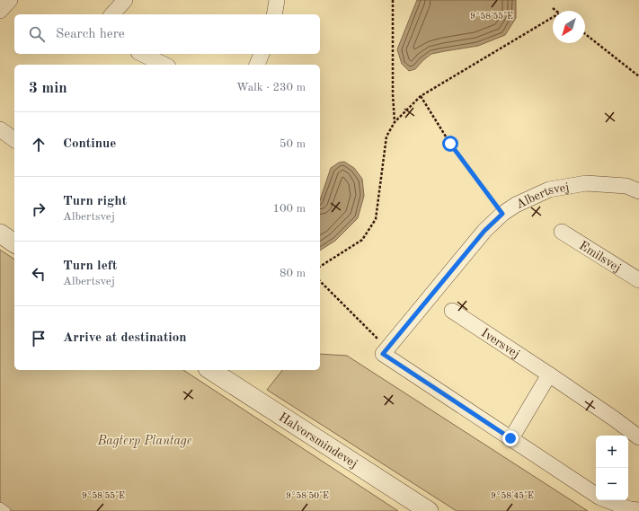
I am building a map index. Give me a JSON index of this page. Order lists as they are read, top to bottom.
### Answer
{
  "streets": {
    "street": [
      "Albertsvej",
      "Emilsvej",
      "Iversvej",
      "Halvorsmindevej"
    ]
  },
  "parks": ["Bagterp Plantage"],
  "north": "bottom left",
  "page": {
    "search": "Search here",
    "heading": ["3 min", "Walk · 230 m"],
    "list": [
      ["Continue", "50 m"],
      ["Turn right", "Albertsvej", "100 m"],
      ["Turn left", "Albertsvej", "80 m"],
      "Arrive at destination"
    ],
    "map_buttons": ["+", "−"]
  },
  "coordinates": ["9°58'55\"E", "9°58'50\"E", "9°58'45\"E"]
}
